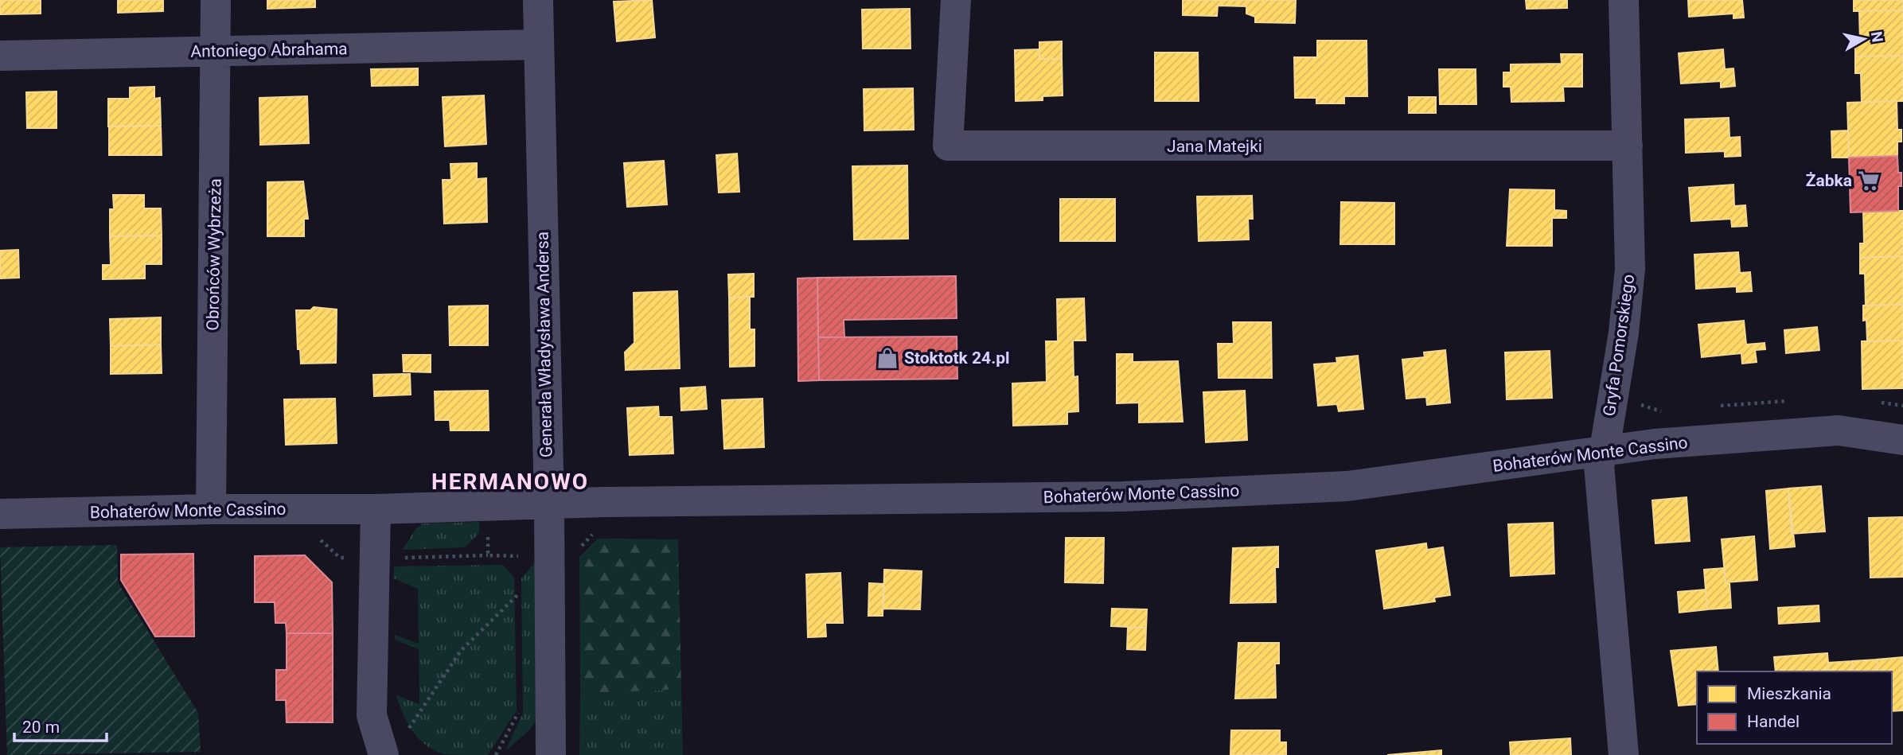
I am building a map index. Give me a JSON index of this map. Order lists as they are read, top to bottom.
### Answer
{
  "streets": {
    "street": [
      "Antoniego Abrahama",
      "Jana Matejki",
      "Obrońców Wybrzeża",
      "Generała Władysława Andersa",
      "Gryfa Pomorskiego",
      "Bohaterów Monte Cassino"
    ]
  },
  "crossings": [
    ["Antoniego Abrahama", "Obrońców Wybrzeża"],
    ["Antoniego Abrahama", "Generała Władysława Andersa"],
    ["Jana Matejki", "Gryfa Pomorskiego"],
    ["Obrońców Wybrzeża", "Bohaterów Monte Cassino"],
    ["Generała Władysława Andersa", "Bohaterów Monte Cassino"],
    ["Gryfa Pomorskiego", "Bohaterów Monte Cassino"]
  ],
  "districts": ["HERMANOWO"],
  "places": {
    "supermarket": ["Żabka"],
    "shop": ["Stoktotk 24.pl"]
  },
  "legend": ["Mieszkania", "Handel"],
  "scale_bar": "20 m",
  "north": "right"
}
